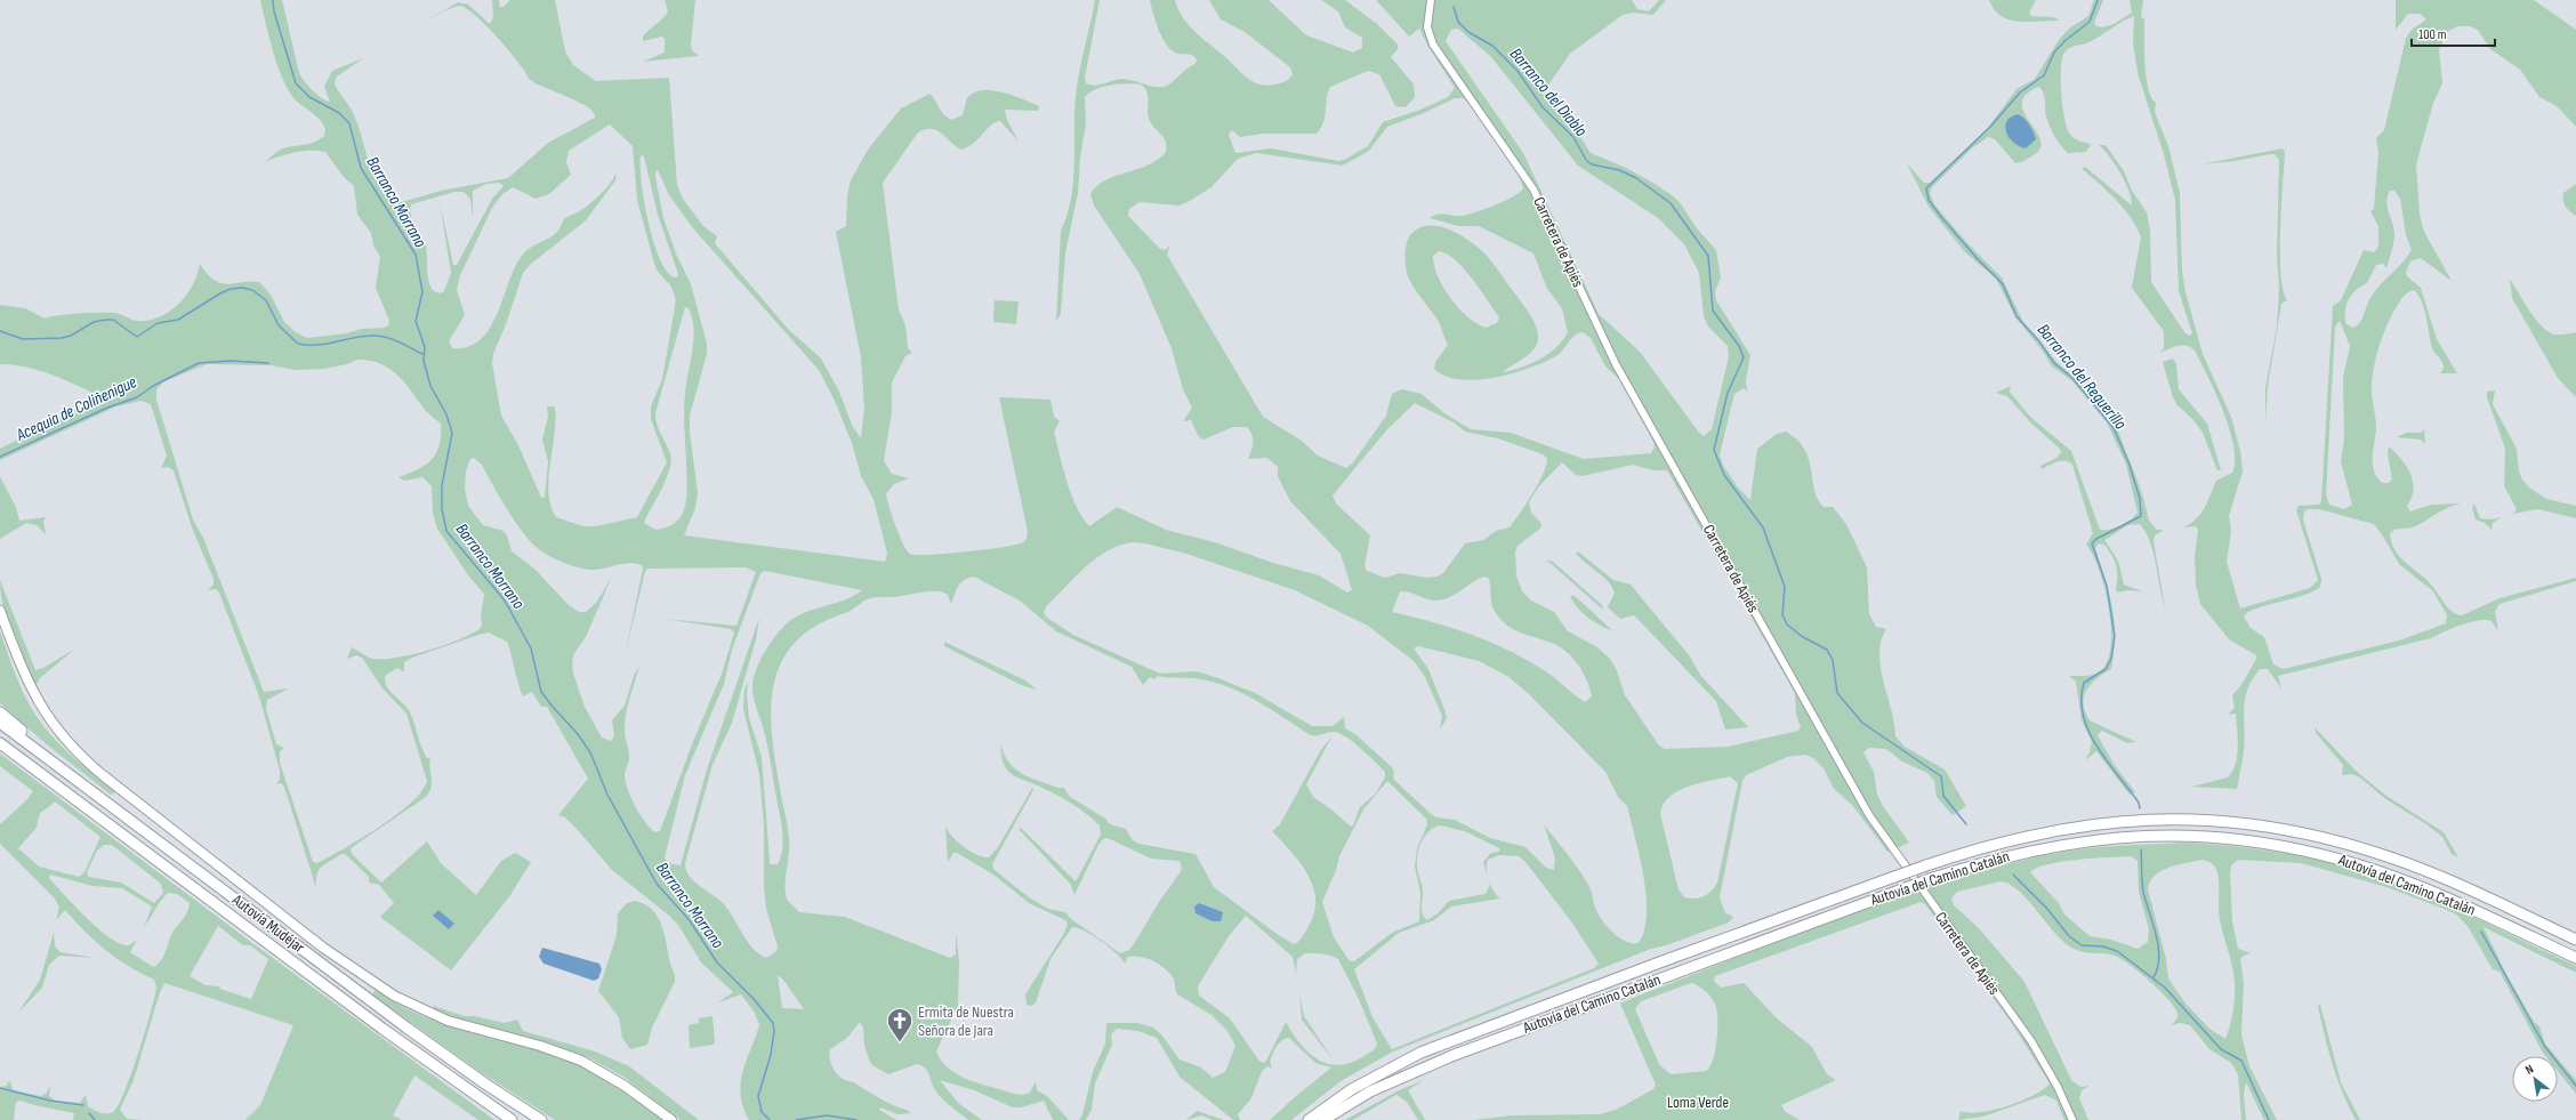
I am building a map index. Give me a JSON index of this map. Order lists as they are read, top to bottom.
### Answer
{
  "streets": {
    "highway": ["Autovía del Camino Catalán", "Autovía Mudéjar"],
    "street": ["Carretera de Apiés"]
  },
  "water": [
    "Barranco del Diablo",
    "Barranco Morrano",
    "Barranco del Reguerillo",
    "Acequia de Coliñenigue"
  ],
  "parks": ["Loma Verde"],
  "places": {
    "church": ["Ermita de Nuestra Señora de Jara"]
  },
  "scale_bar": "100 m",
  "north": "top left"
}
